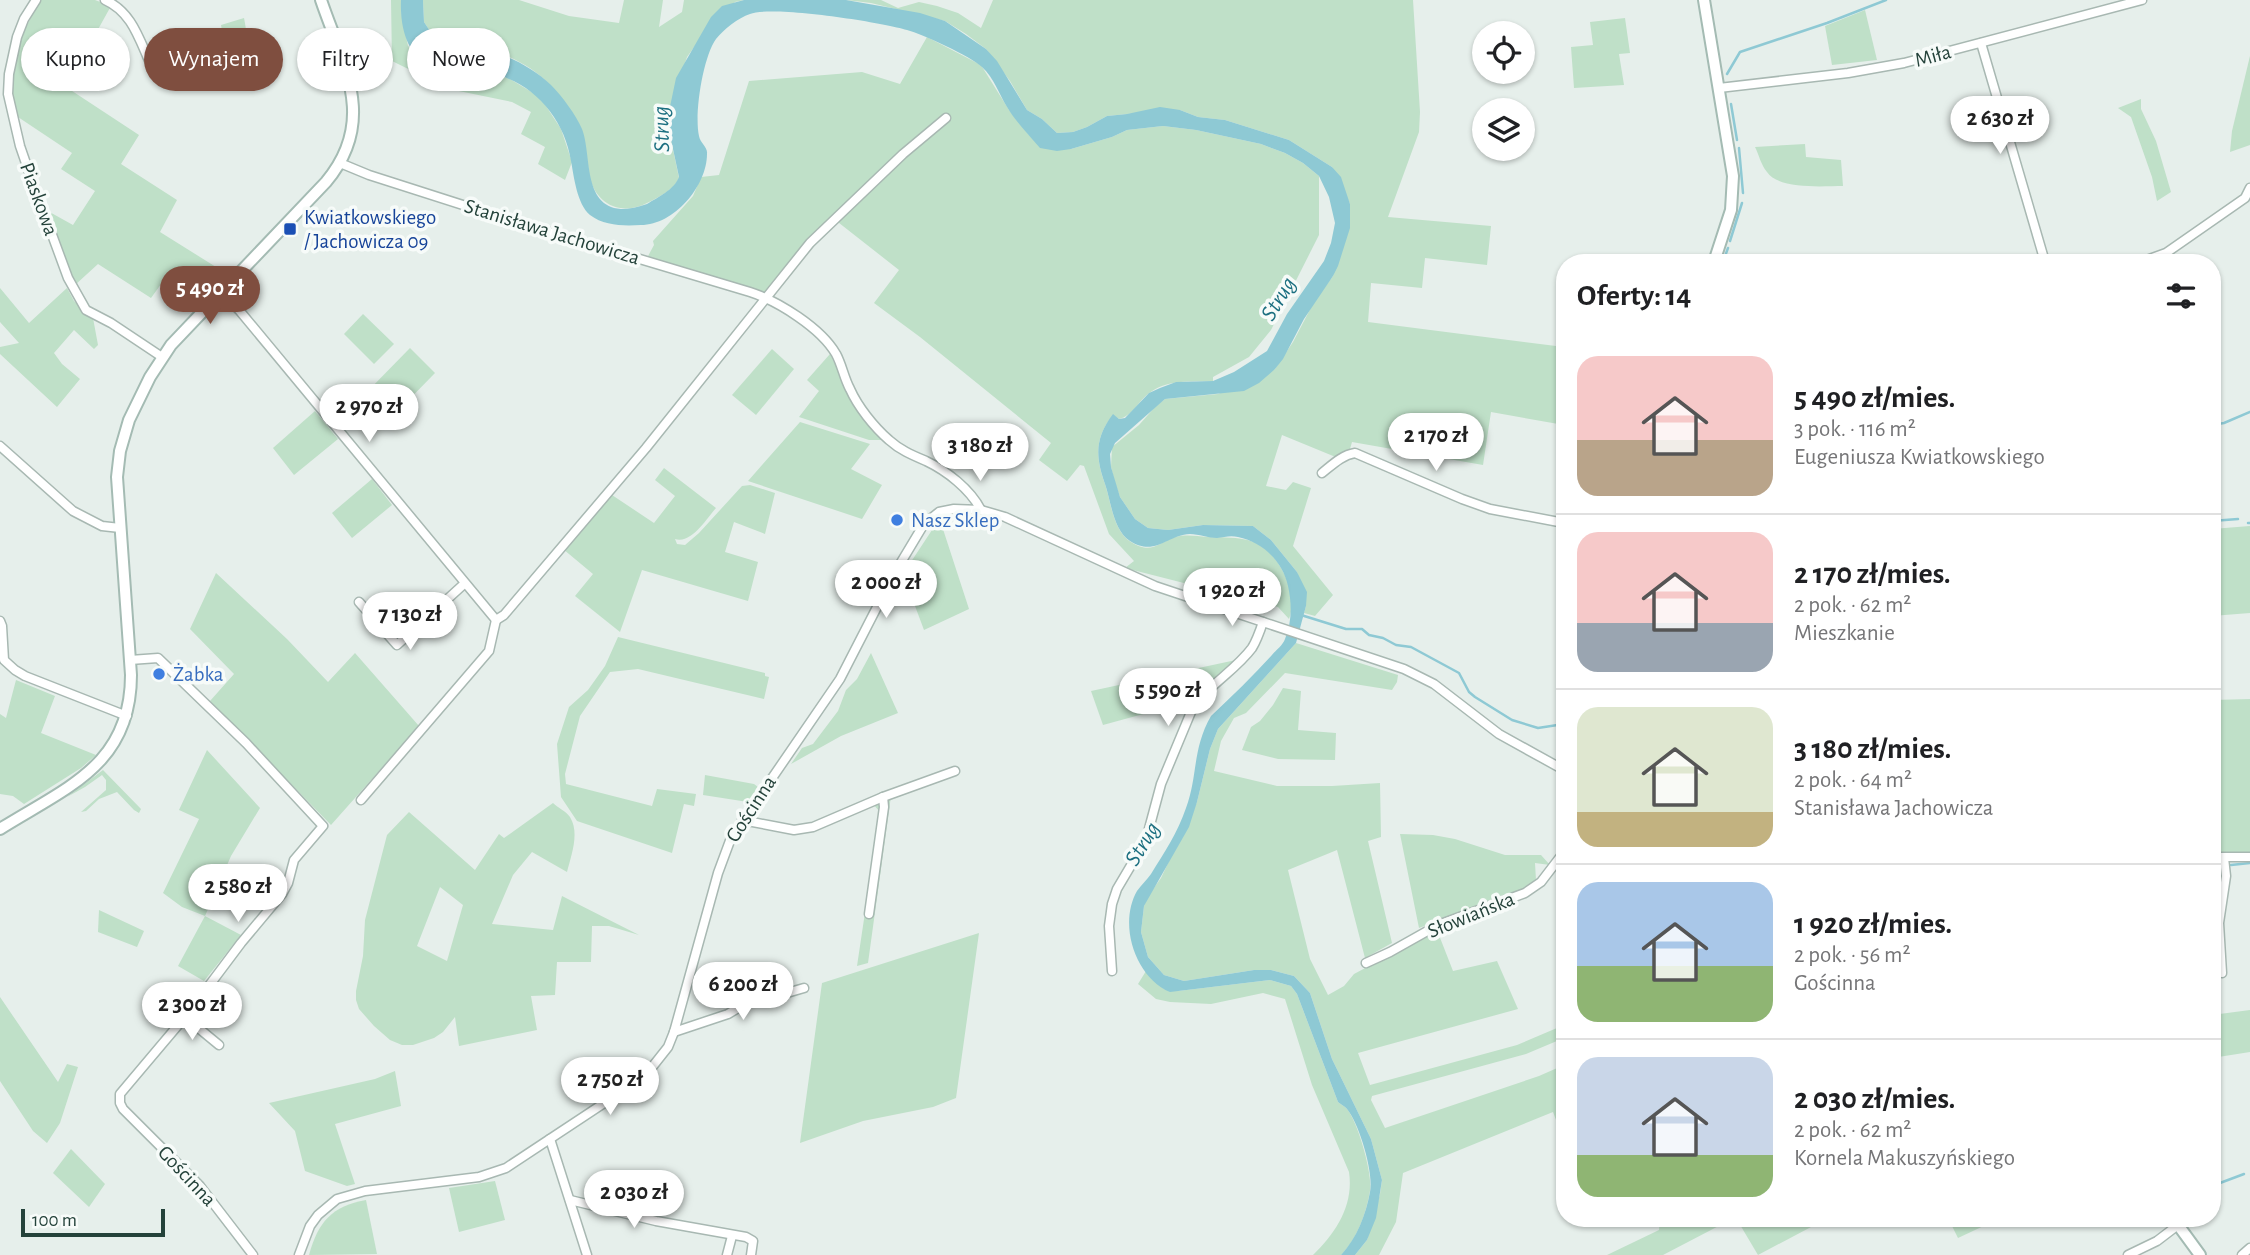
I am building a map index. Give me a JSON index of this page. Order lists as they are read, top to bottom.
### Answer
{
  "streets": {
    "street": [
      "Miła",
      "Piaskowa",
      "Stanisława Jachowicza",
      "Gościnna",
      "Słowiańska"
    ]
  },
  "crossings": [
    ["Stanisława Jachowicza", "Gościnna"]
  ],
  "water": ["Strug"],
  "places": {
    "transit": ["Kwiatkowskiego / Jachowicza 09"],
    "other": ["Nasz Sklep", "Żabka"]
  },
  "scale_bar": "100 m",
  "page": {
    "chip": [
      "Kupno",
      "Wynajem",
      "Filtry",
      "Nowe"
    ],
    "price": [
      "2 630 zł",
      "5 490 zł",
      "2 970 zł",
      "2 170 zł",
      "3 180 zł",
      "2 000 zł",
      "1 920 zł",
      "7 130 zł",
      "5 590 zł",
      "2 580 zł",
      "6 200 zł",
      "2 300 zł",
      "2 750 zł",
      "2 030 zł"
    ],
    "heading": "Oferty: 14",
    "list": [
      {
        "name": "5 490 zł/mies.",
        "note": "3 pok. · 116 m² · Eugeniusza Kwiatkowskiego"
      },
      {
        "name": "2 170 zł/mies.",
        "note": "2 pok. · 62 m² · Mieszkanie"
      },
      {
        "name": "3 180 zł/mies.",
        "note": "2 pok. · 64 m² · Stanisława Jachowicza"
      },
      {
        "name": "1 920 zł/mies.",
        "note": "2 pok. · 56 m² · Gościnna"
      },
      {
        "name": "2 030 zł/mies.",
        "note": "2 pok. · 62 m² · Kornela Makuszyńskiego"
      }
    ],
    "scale": "100 m"
  }
}
